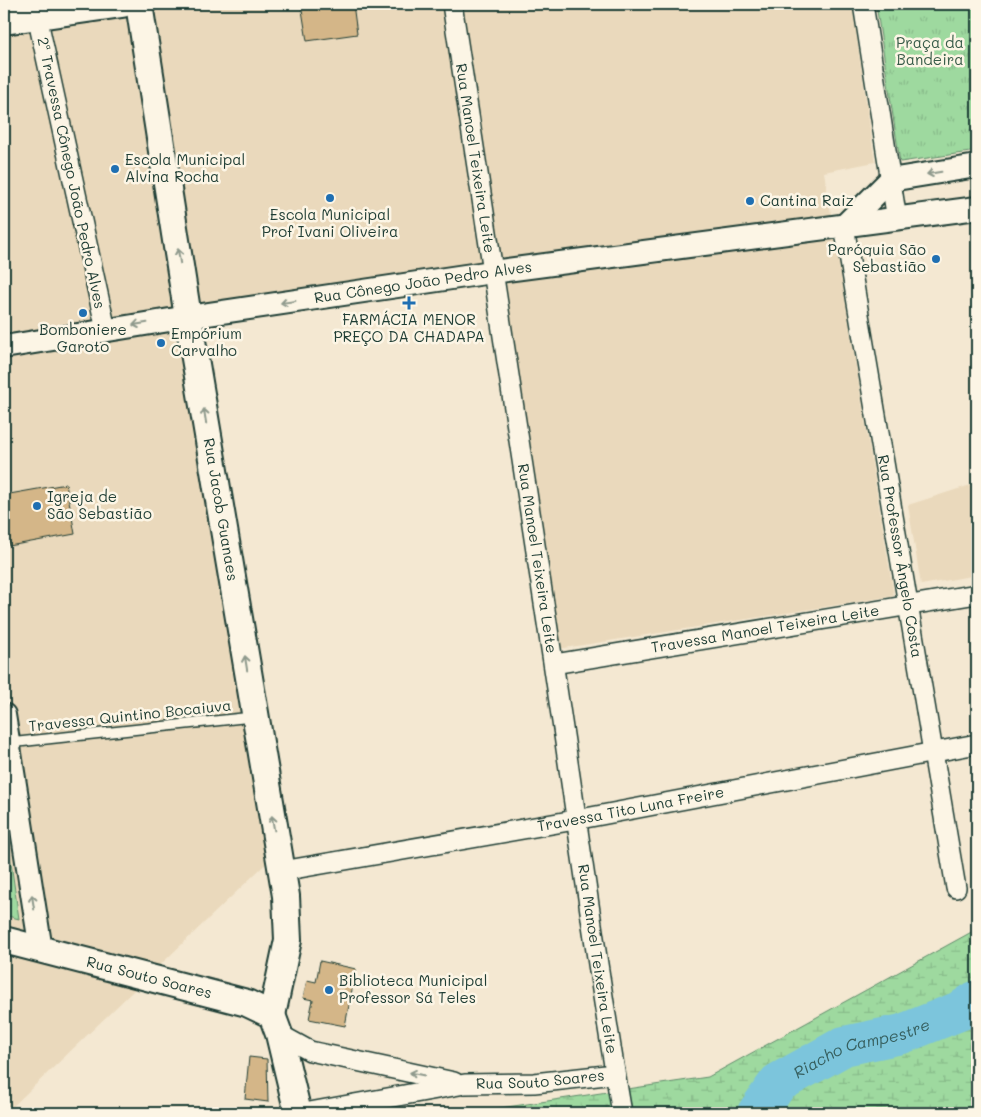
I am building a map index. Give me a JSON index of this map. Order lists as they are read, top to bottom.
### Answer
{
  "streets": {
    "main road": ["Rua Jacob Guanaes", "Rua Souto Soares"],
    "street": [
      "Rua Manoel Teixeira Leite",
      "2ª Travessa Cônego João Pedro Alves",
      "Rua Cônego João Pedro Alves",
      "Rua Professor Ângelo Costa",
      "Travessa Manoel Teixeira Leite",
      "Travessa Tito Luna Freire"
    ],
    "lane": ["Travessa Quintino Bocaiuva"]
  },
  "crossings": [
    ["Rua Manoel Teixeira Leite", "Rua Cônego João Pedro Alves"],
    ["Rua Manoel Teixeira Leite", "Travessa Manoel Teixeira Leite"],
    ["Rua Manoel Teixeira Leite", "Travessa Tito Luna Freire"],
    ["Rua Manoel Teixeira Leite", "Rua Souto Soares"],
    ["2ª Travessa Cônego João Pedro Alves", "Rua Cônego João Pedro Alves"],
    ["Rua Cônego João Pedro Alves", "Rua Jacob Guanaes"],
    ["Rua Cônego João Pedro Alves", "Rua Professor Ângelo Costa"],
    ["Rua Jacob Guanaes", "Travessa Quintino Bocaiuva"],
    ["Rua Jacob Guanaes", "Travessa Tito Luna Freire"],
    ["Rua Jacob Guanaes", "Rua Souto Soares"],
    ["Rua Professor Ângelo Costa", "Travessa Manoel Teixeira Leite"],
    ["Rua Professor Ângelo Costa", "Travessa Tito Luna Freire"]
  ],
  "one_way": ["Rua Cônego João Pedro Alves", "Rua Jacob Guanaes"],
  "water": ["Riacho Campestre"],
  "parks": ["Praça da Bandeira"],
  "places": {
    "other": [
      "Escola Municipal Alvina Rocha",
      "Escola Municipal Prof Ivani Oliveira",
      "Cantina Raiz",
      "Paróquia São Sebastião",
      "Bomboniere Garoto",
      "Empórium Carvalho",
      "Igreja de São Sebastião",
      "Biblioteca Municipal Professor Sá Teles"
    ],
    "health": ["FARMÁCIA MENOR PREÇO DA CHADAPA"]
  }
}
